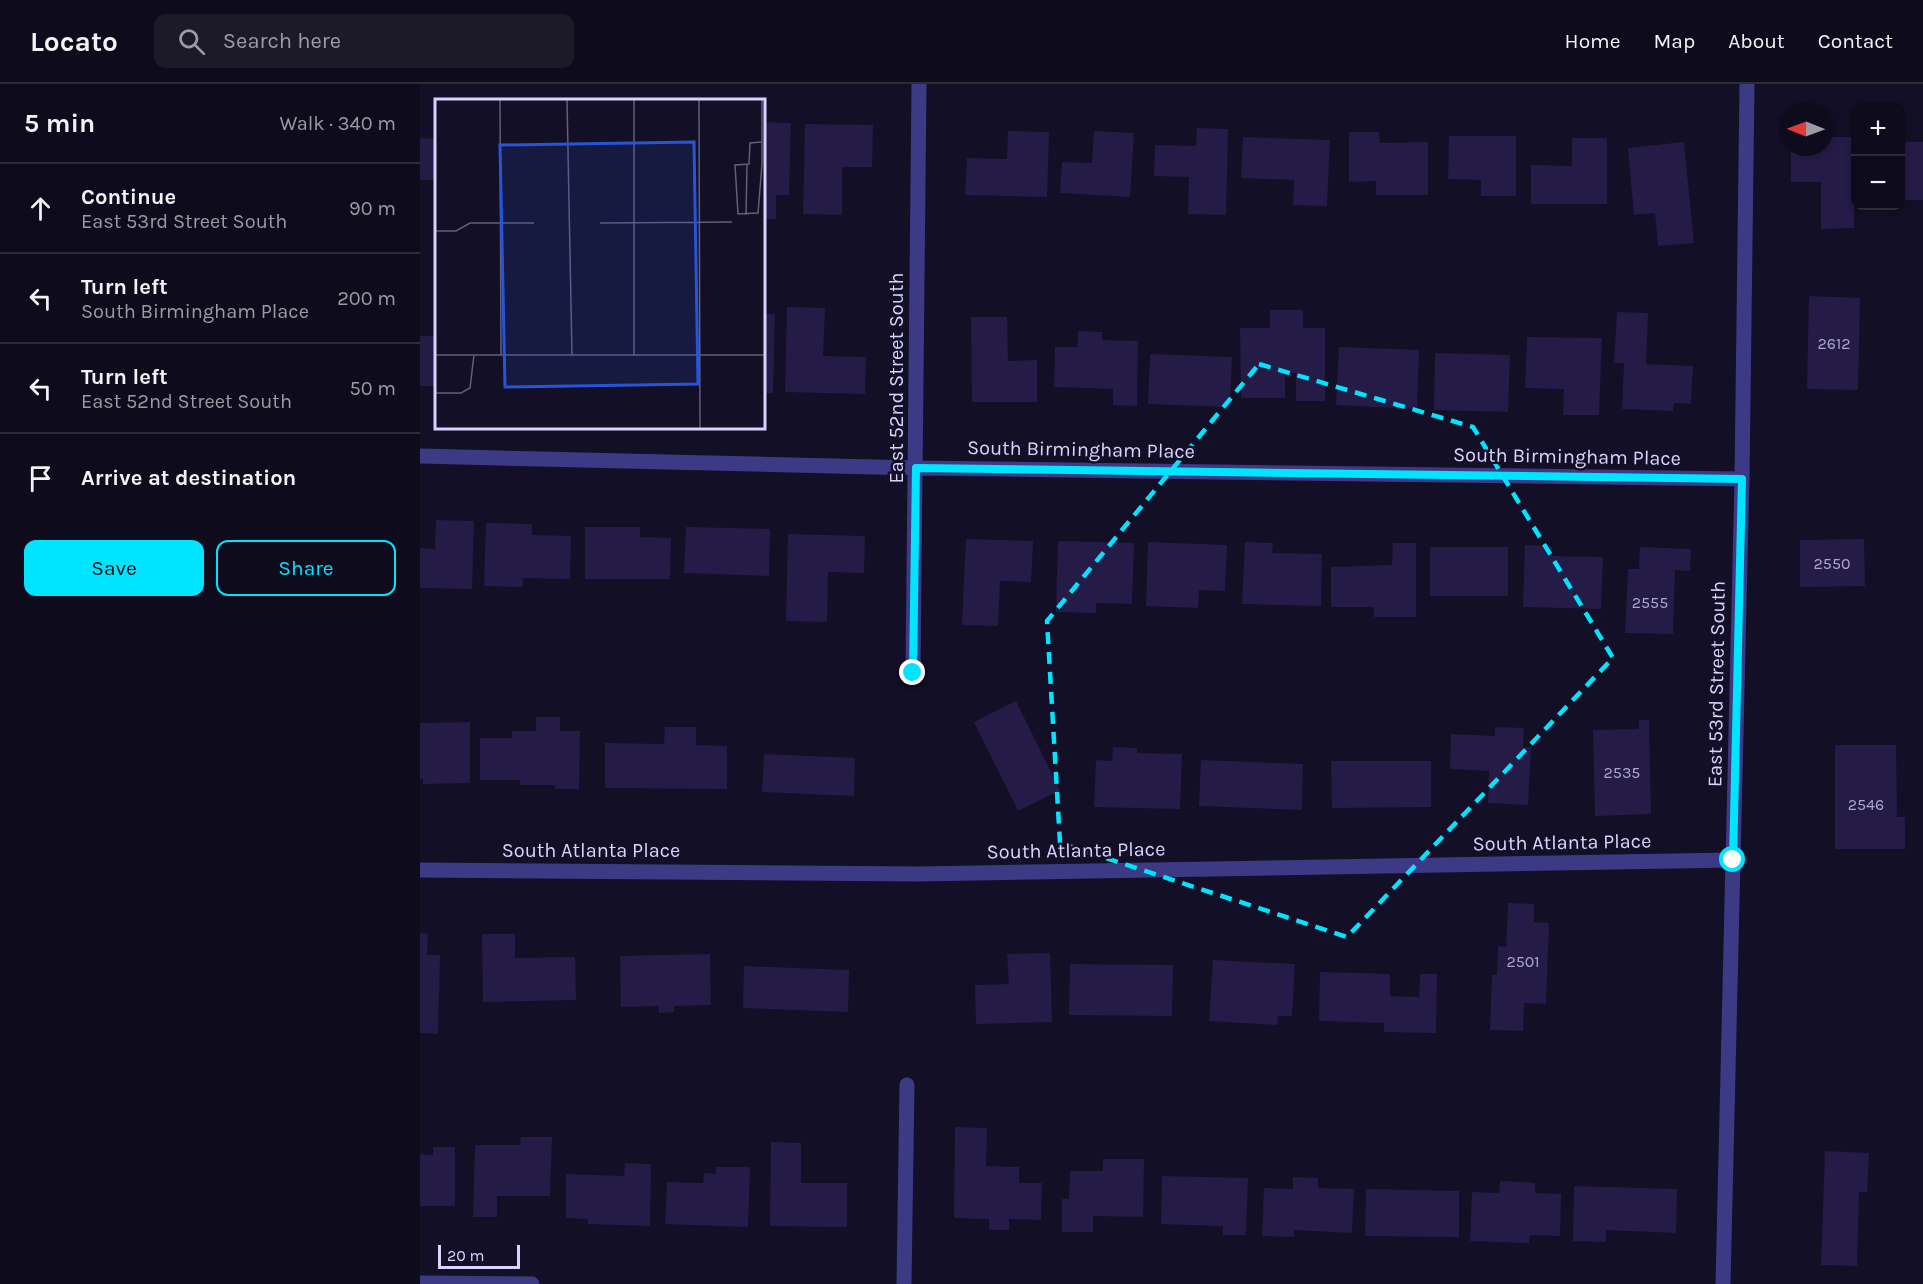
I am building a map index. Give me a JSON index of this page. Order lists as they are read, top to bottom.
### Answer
{
  "streets": {
    "street": [
      "East 52nd Street South",
      "South Birmingham Place",
      "East 53rd Street South",
      "South Atlanta Place"
    ]
  },
  "crossings": [
    ["East 52nd Street South", "South Birmingham Place"],
    ["South Birmingham Place", "East 53rd Street South"],
    ["East 53rd Street South", "South Atlanta Place"]
  ],
  "house_numbers": [
    "2612",
    "2550",
    "2555",
    "2535",
    "2546",
    "2501"
  ],
  "scale_bar": "20 m",
  "north": "left",
  "page": {
    "header": "Locato",
    "search": "Search here",
    "nav": [
      "Home",
      "Map",
      "About",
      "Contact"
    ],
    "heading": ["5 min", "Walk · 340 m"],
    "map_buttons": ["+", "−"],
    "list": [
      ["Continue", "East 53rd Street South", "90 m"],
      ["Turn left", "South Birmingham Place", "200 m"],
      ["Turn left", "East 52nd Street South", "50 m"],
      "Arrive at destination"
    ],
    "buttons": ["Save", "Share"],
    "scale": "20 m"
  }
}
